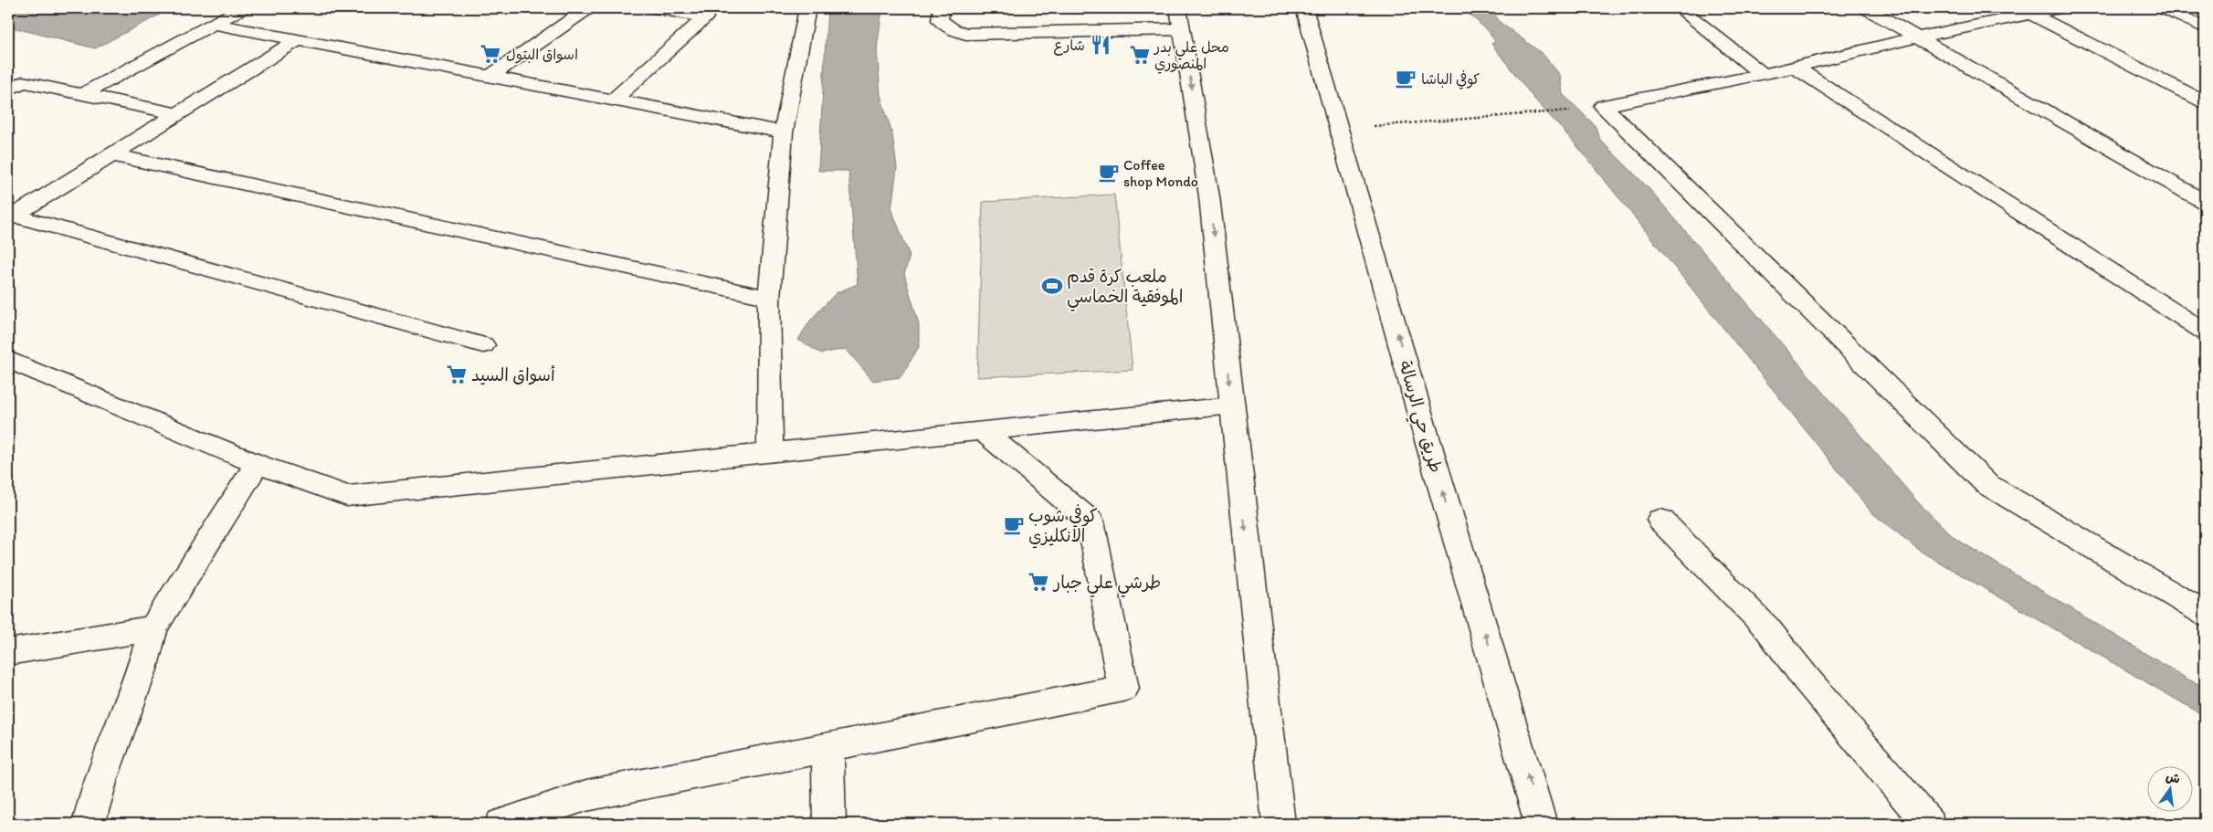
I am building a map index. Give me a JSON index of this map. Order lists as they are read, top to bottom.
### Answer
{
  "streets": {
    "street": ["طريق حي الرسالة"]
  },
  "places": {
    "restaurant": ["شارع"],
    "supermarket": [
      "اسواق البتول",
      "محل علي بدر المنصوري",
      "أسواق السيد",
      "طرشي علي جبار"
    ],
    "cafe": ["كوفي الباشا", "Coffee shop Mondo", "كوفي شوب الانكليزي"],
    "sports": ["ملعب كرة قدم الموفقية الخماسي"]
  },
  "north": "top"
}
